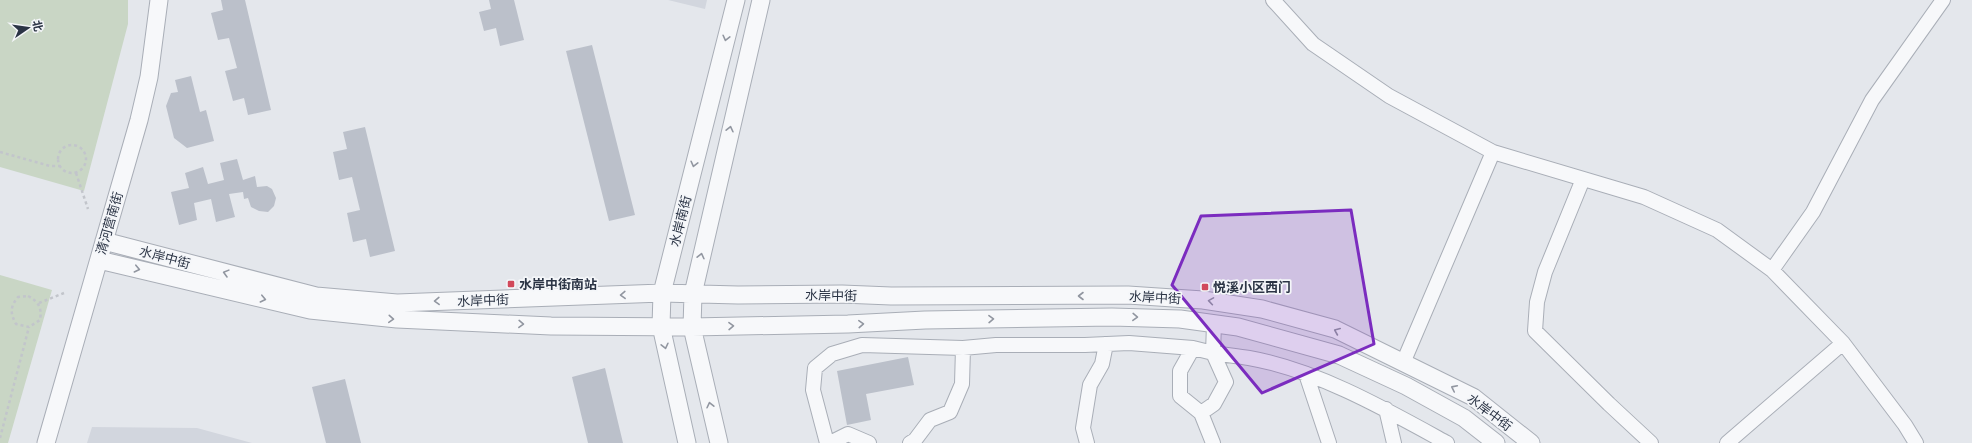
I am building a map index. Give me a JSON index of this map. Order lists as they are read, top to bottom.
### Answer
{
  "streets": {
    "street": ["水岸南街", "清河营南街", "水岸中街"]
  },
  "crossings": [
    ["水岸南街", "水岸中街"],
    ["清河营南街", "水岸中街"]
  ],
  "places": {
    "transit": ["水岸中街南站", "悦溪小区西门"]
  },
  "north": "right"
}
